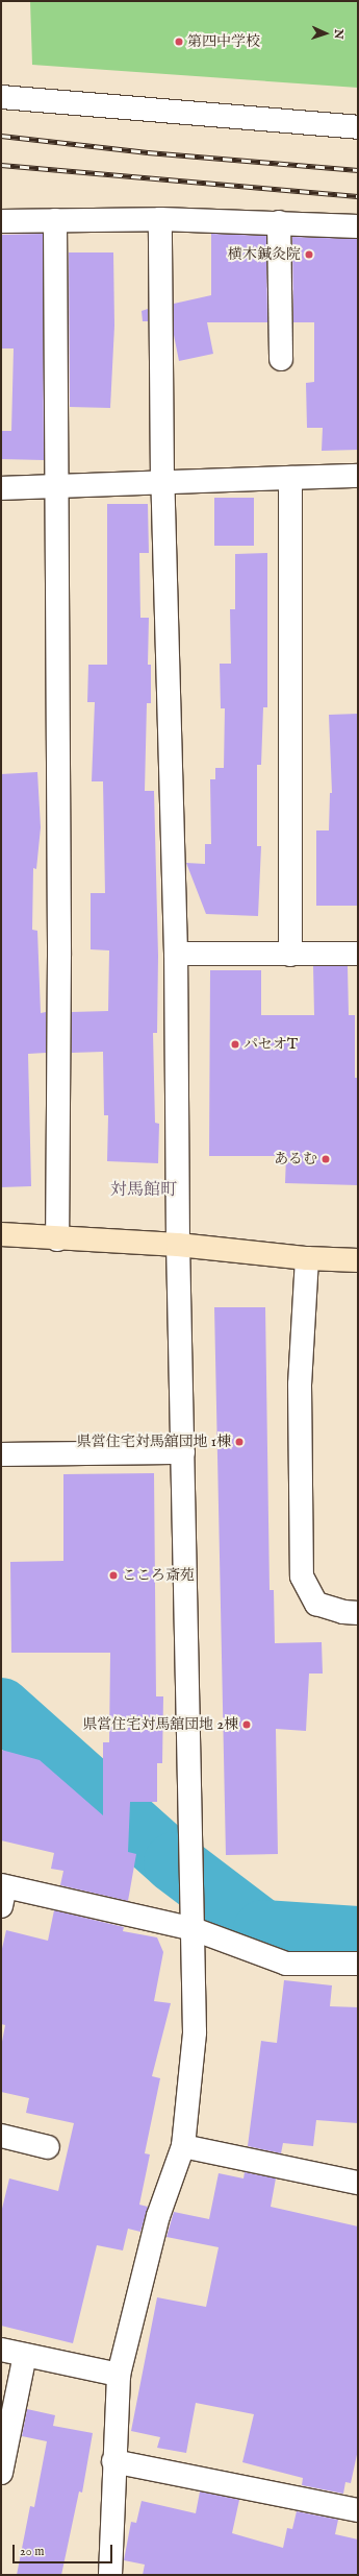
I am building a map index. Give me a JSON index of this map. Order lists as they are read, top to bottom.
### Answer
{
  "districts": ["対馬館町"],
  "places": [
    "第四中学校",
    "横木鍼灸院",
    "パセオT",
    "あるむ",
    "県営住宅対馬舘団地 1棟",
    "こころ斎苑",
    "県営住宅対馬舘団地 2棟"
  ],
  "scale_bar": "20 m",
  "north": "right"
}
